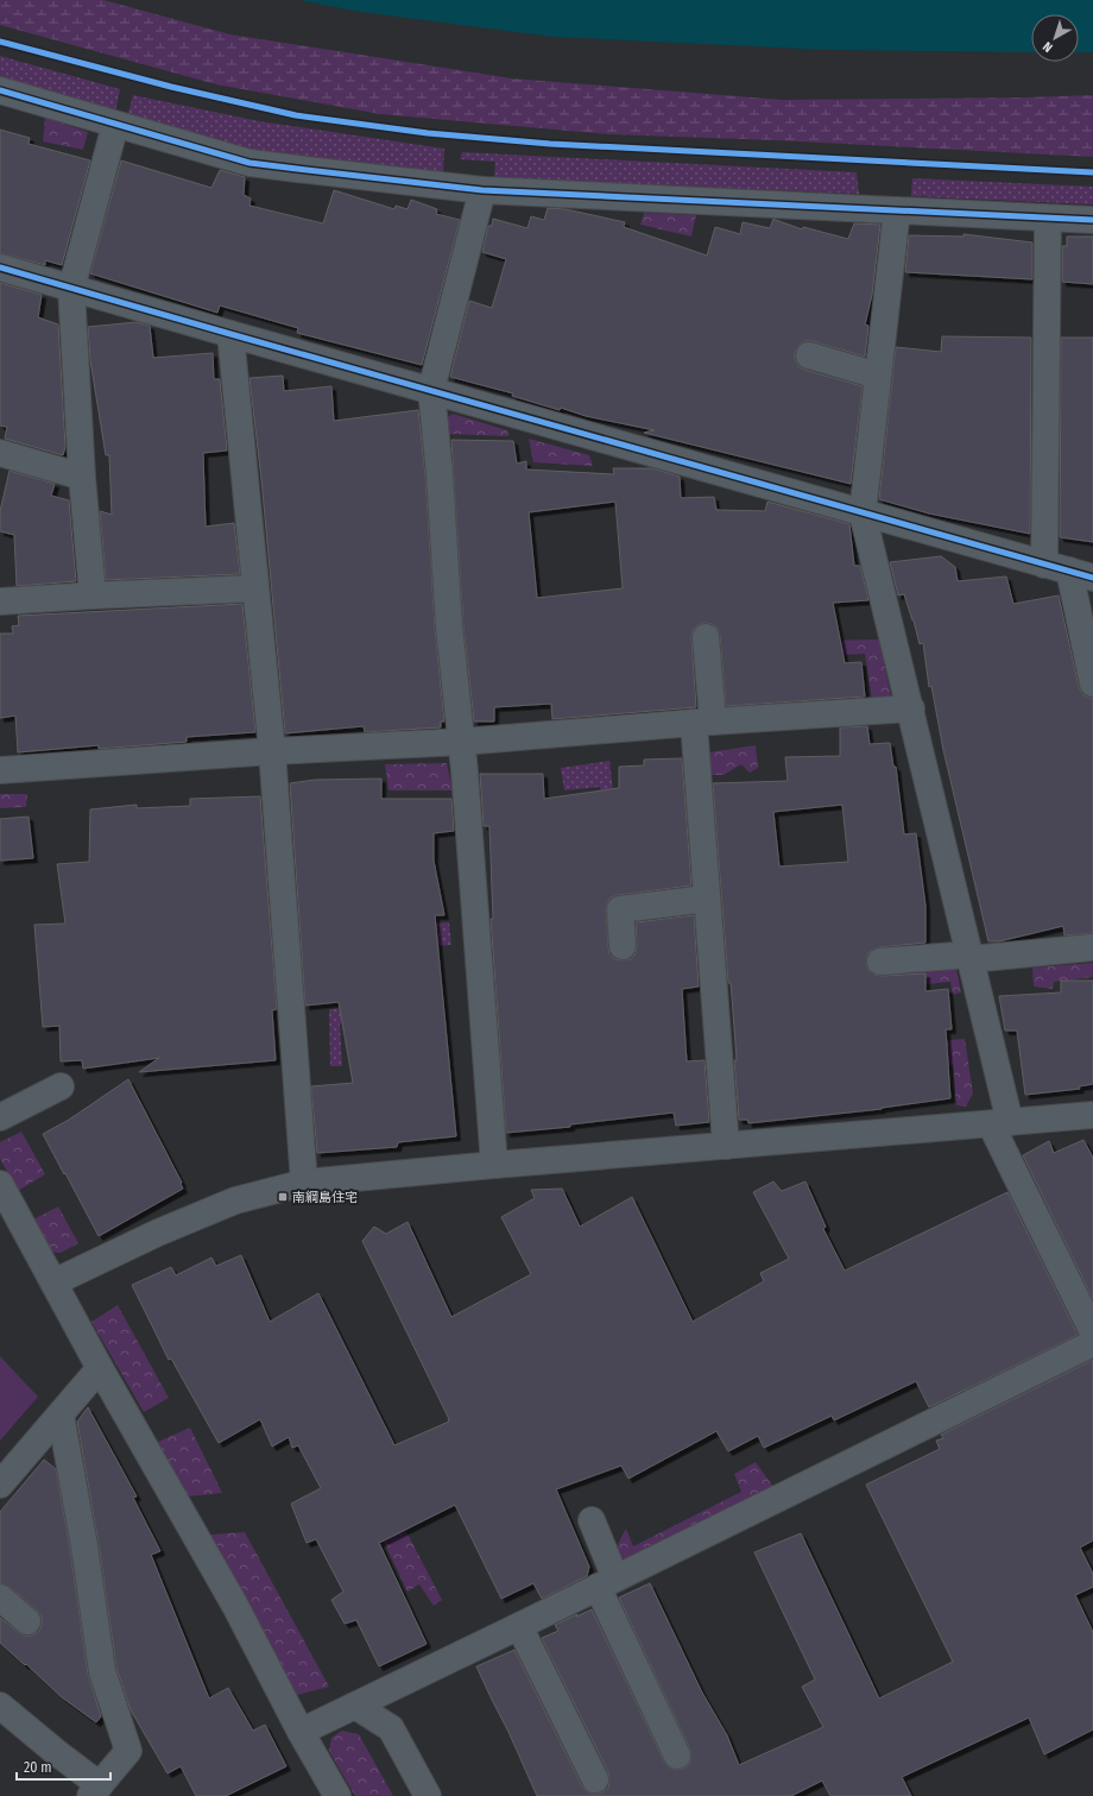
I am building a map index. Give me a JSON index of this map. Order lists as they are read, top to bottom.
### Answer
{
  "places": {
    "transit": ["南綱島住宅"]
  },
  "scale_bar": "20 m",
  "north": "bottom left"
}
